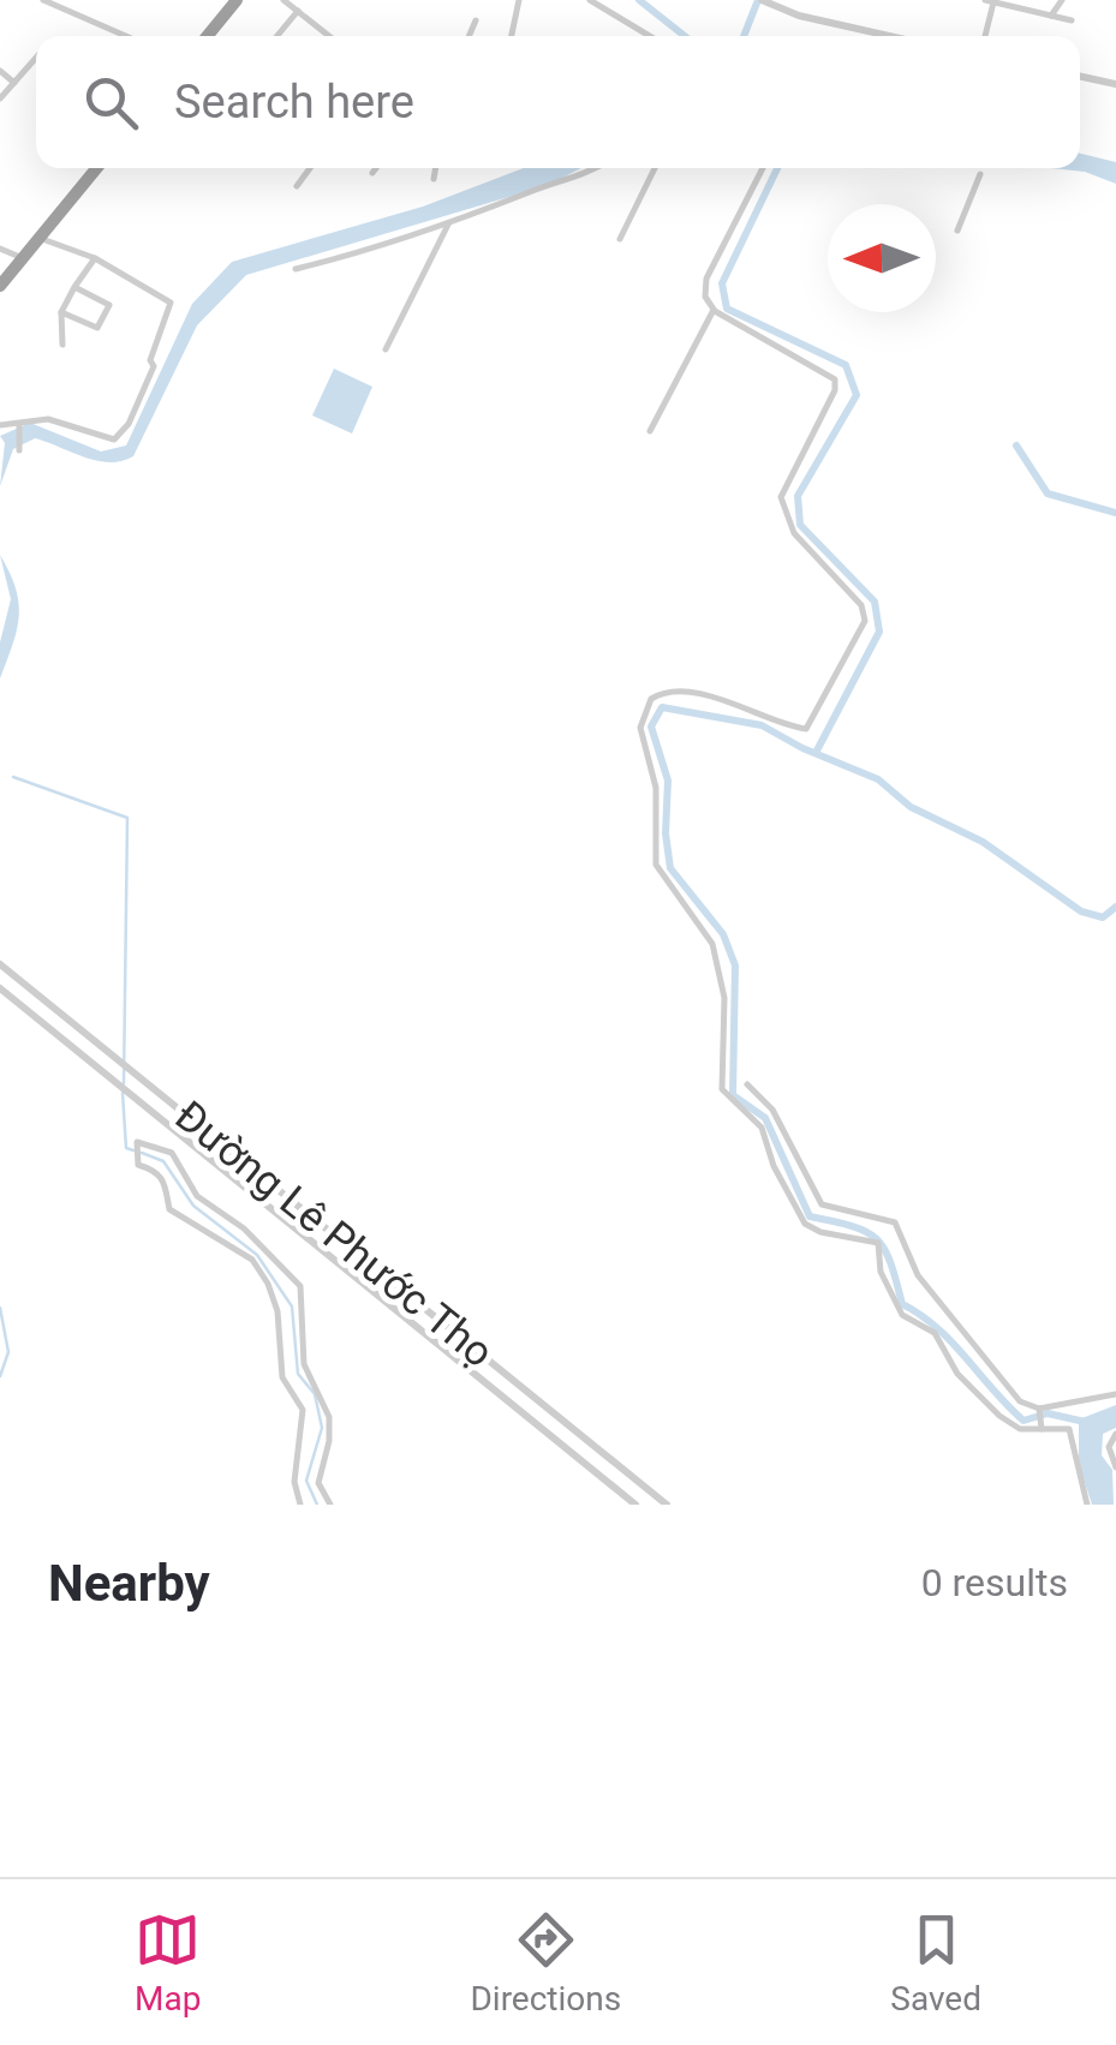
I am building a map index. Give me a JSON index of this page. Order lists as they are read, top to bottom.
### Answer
{
  "streets": {
    "street": ["Đường Lê Phước Thọ"]
  },
  "north": "left",
  "page": {
    "search": "Search here",
    "heading": ["Nearby", "0 results"],
    "nav": ["Map", "Directions", "Saved"]
  }
}
